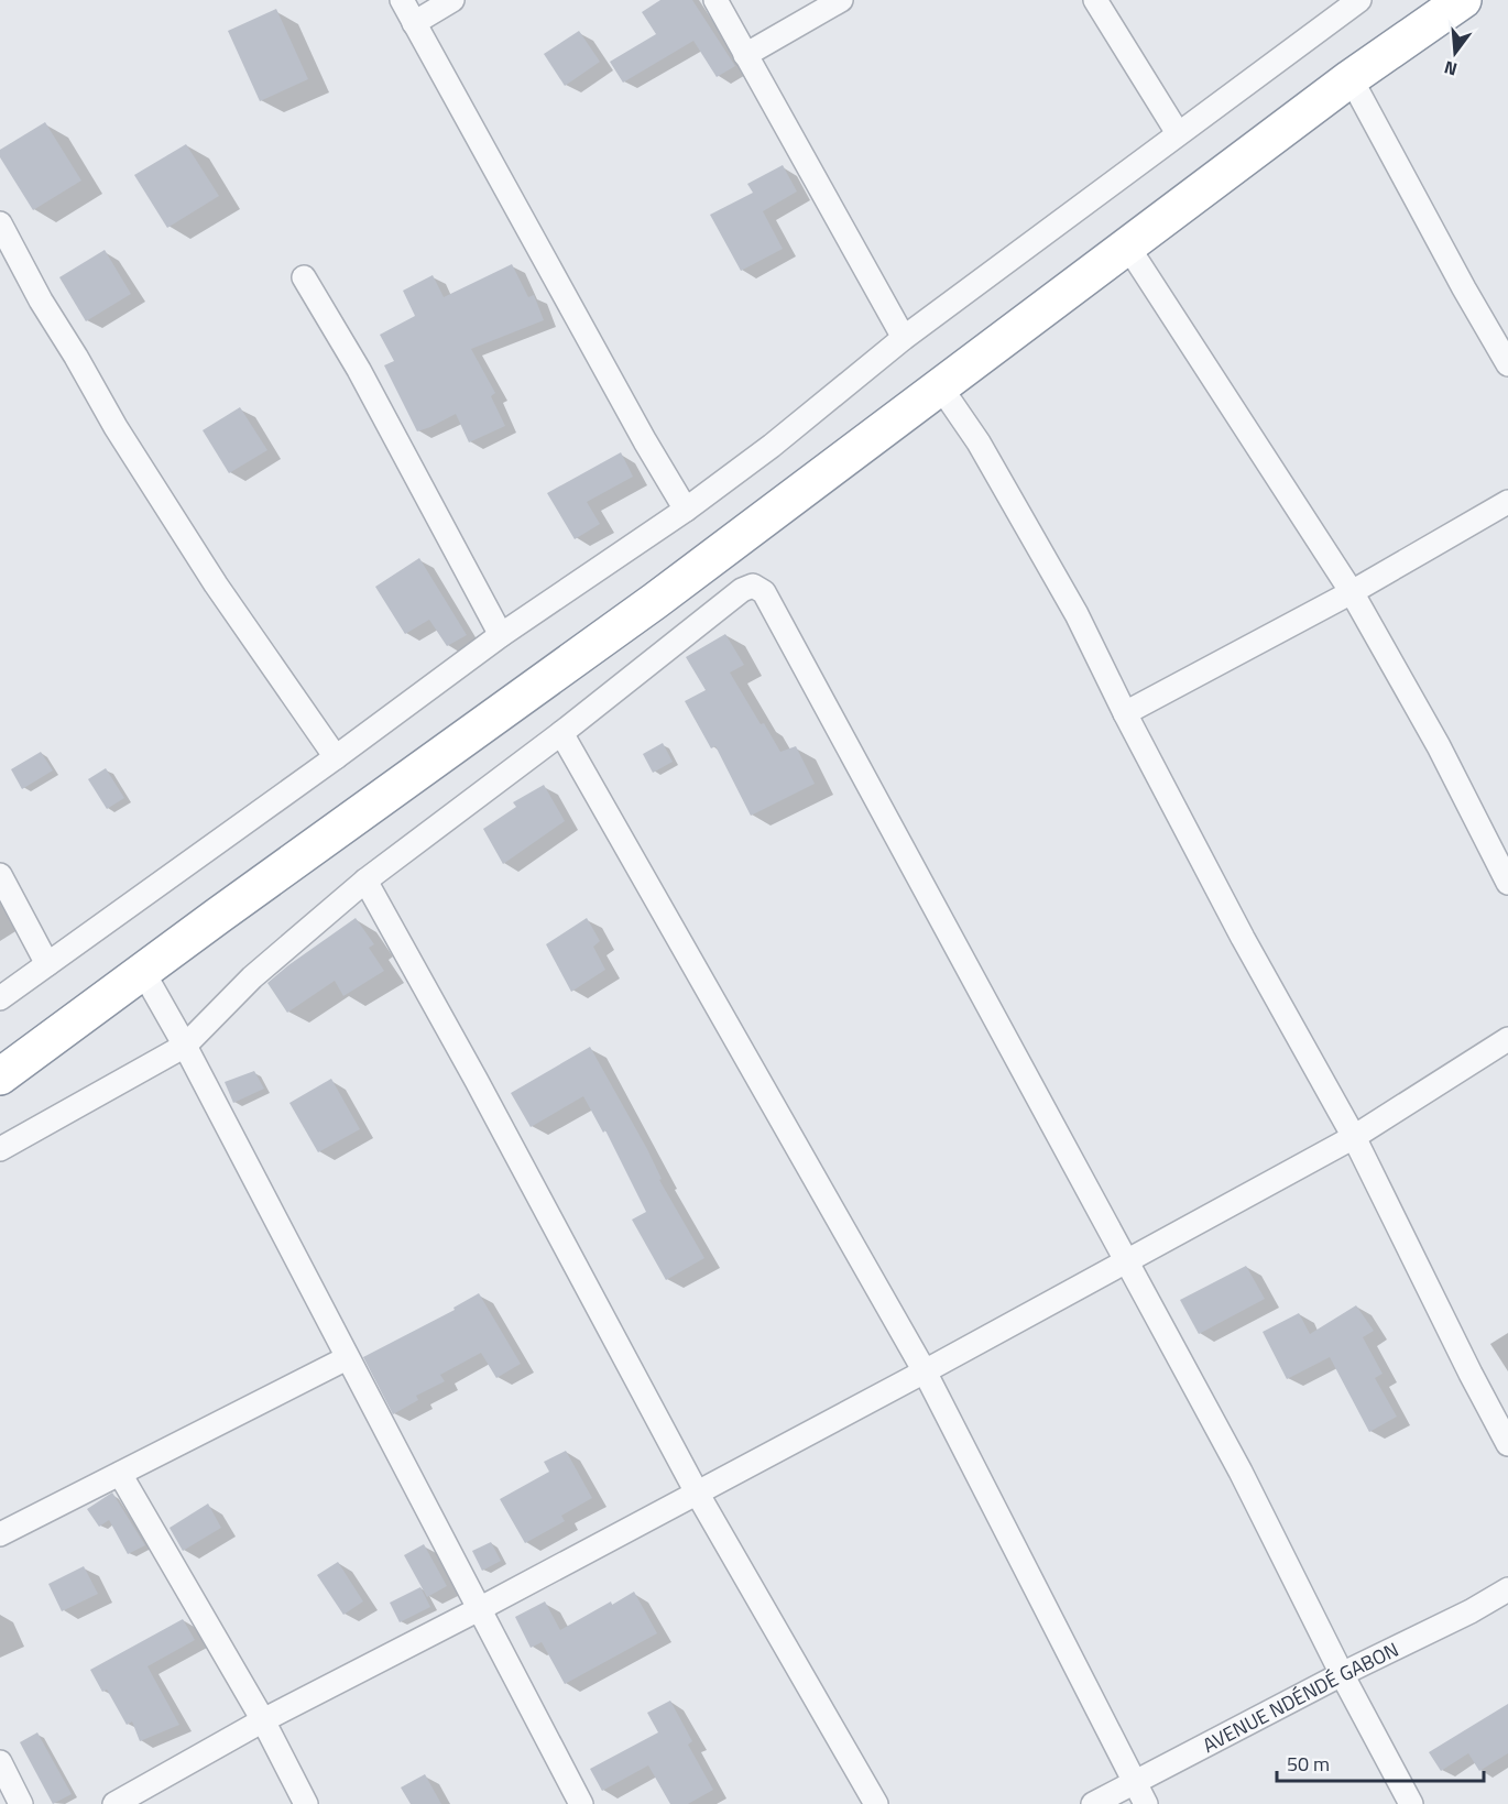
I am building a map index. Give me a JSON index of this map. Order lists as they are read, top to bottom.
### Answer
{
  "streets": {
    "street": ["AVENUE NDÉNDÉ GABON"]
  },
  "scale_bar": "50 m",
  "north": "bottom"
}
